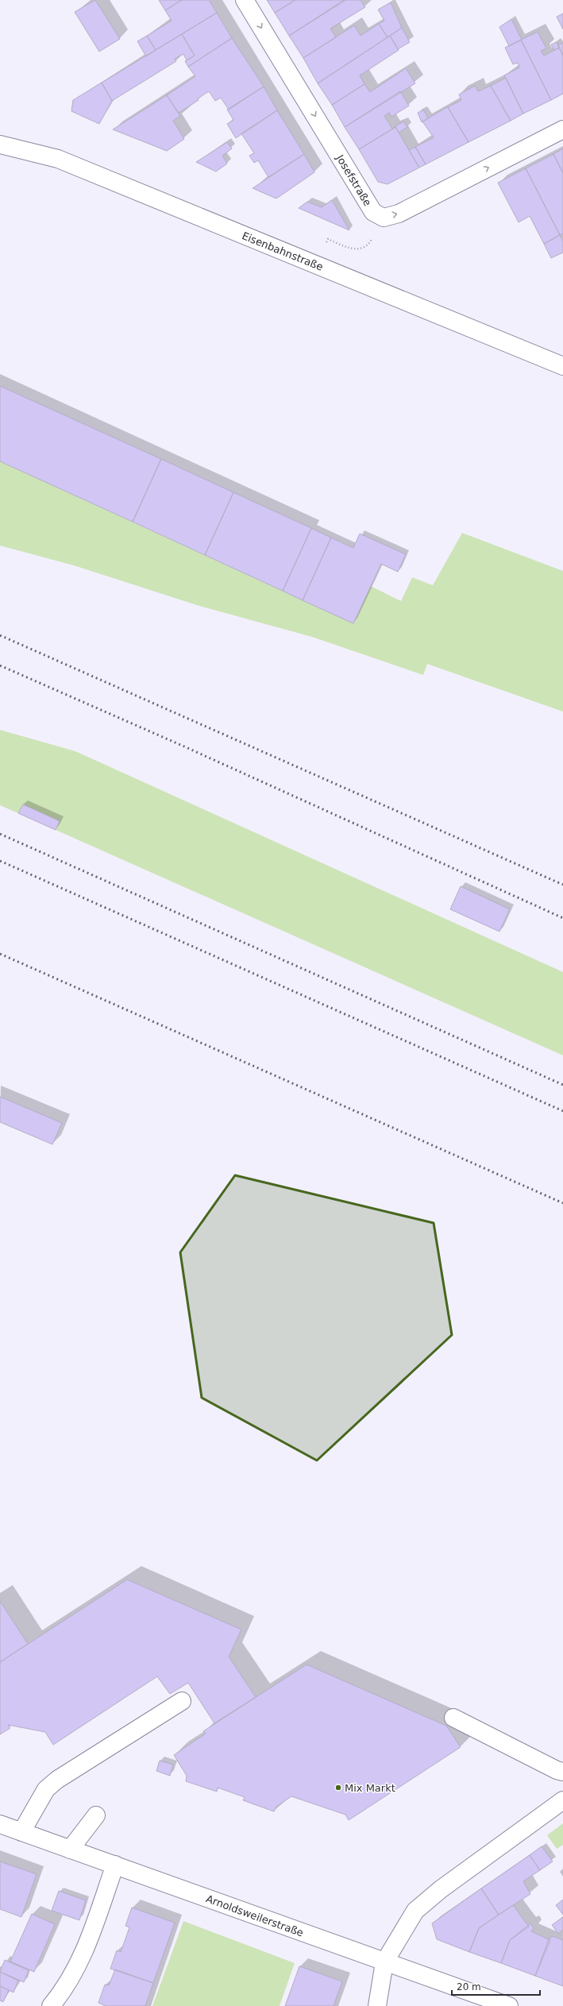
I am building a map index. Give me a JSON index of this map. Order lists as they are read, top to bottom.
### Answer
{
  "streets": {
    "street": ["Josefstraße", "Eisenbahnstraße", "Arnoldsweilerstraße"]
  },
  "one_way": ["Josefstraße"],
  "places": ["Mix Markt"],
  "scale_bar": "20 m"
}
